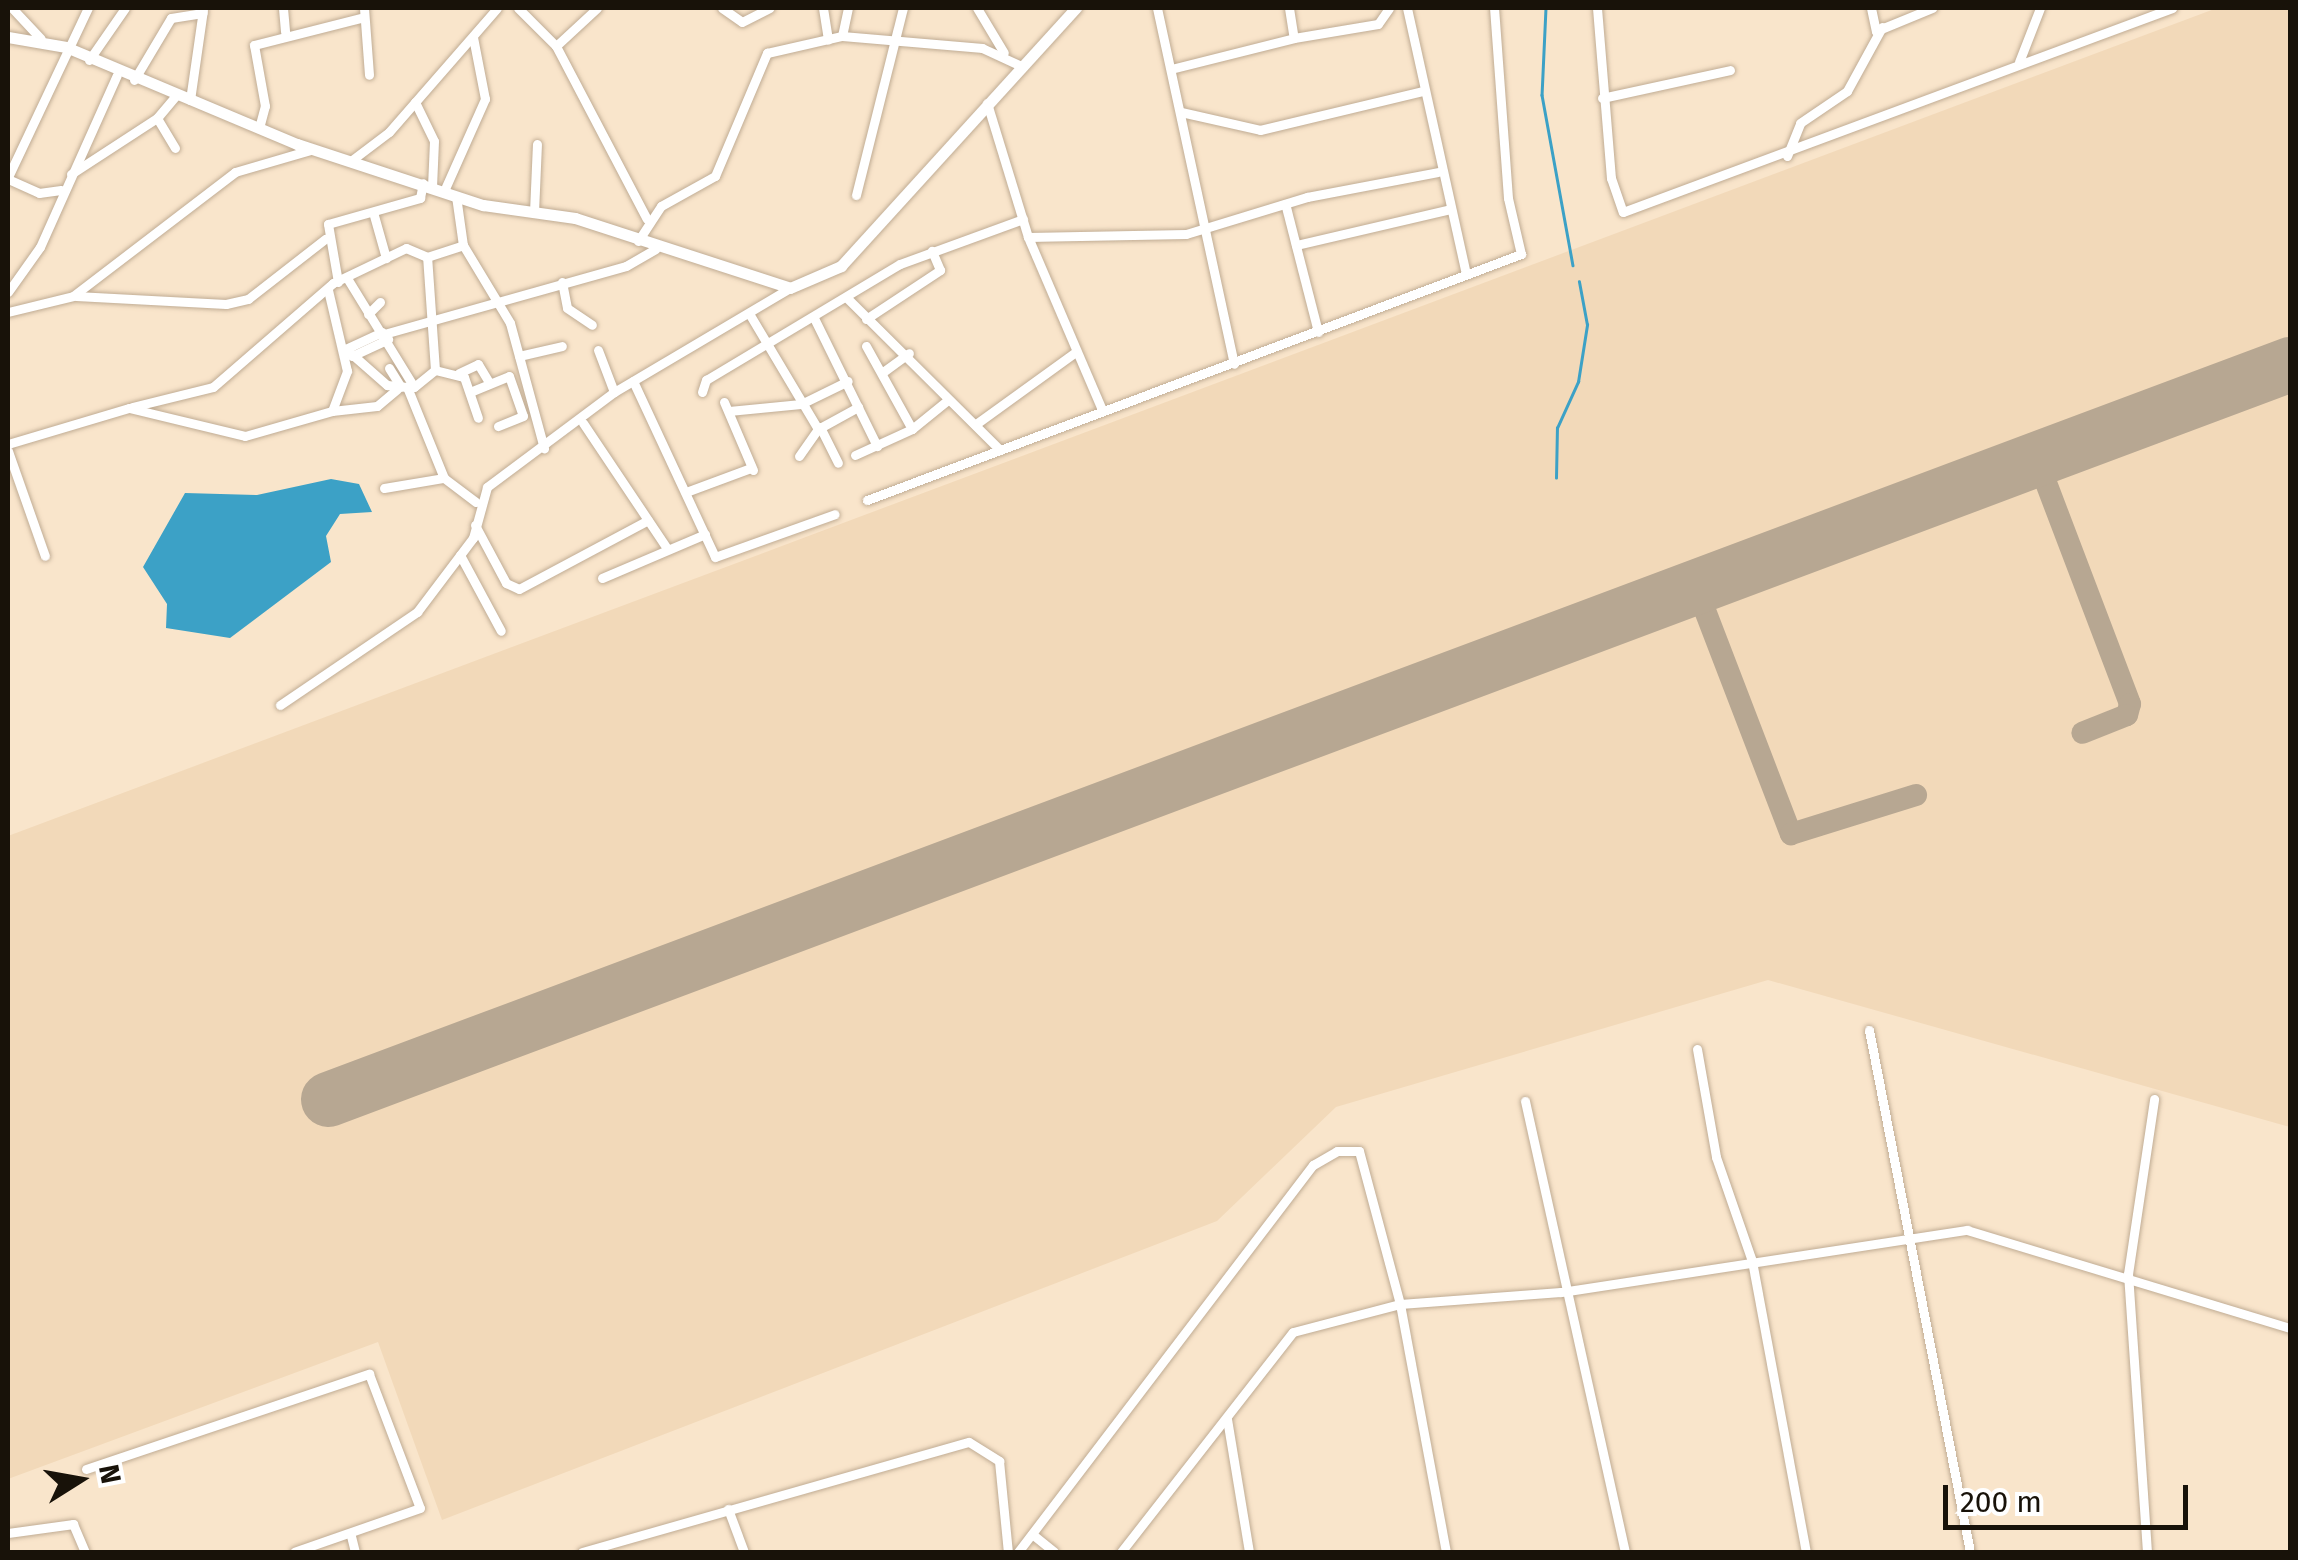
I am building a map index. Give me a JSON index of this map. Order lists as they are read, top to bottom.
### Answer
{
  "scale_bar": "200 m",
  "north": "right"
}
